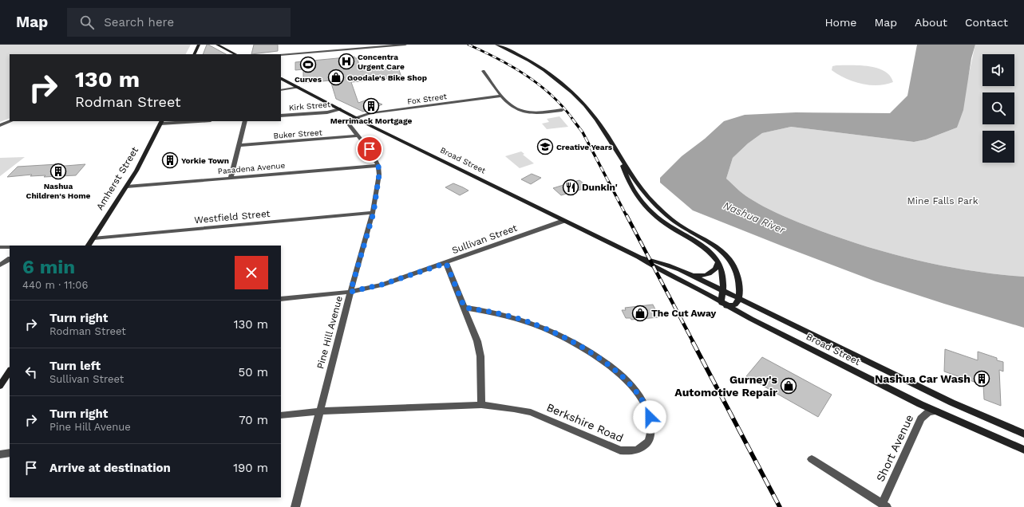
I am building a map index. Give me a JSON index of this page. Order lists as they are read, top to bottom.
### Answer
{
  "streets": {
    "main road": ["Broad Street", "Amherst Street"],
    "street": [
      "Fox Street",
      "Kirk Street",
      "Buker Street",
      "Pasadena Avenue",
      "Westfield Street",
      "Sullivan Street",
      "Pine Hill Avenue",
      "Berkshire Road",
      "Short Avenue"
    ]
  },
  "crossings": [
    ["Fox Street", "Broad Street"],
    ["Fox Street", "Pine Hill Avenue"],
    ["Kirk Street", "Broad Street"],
    ["Buker Street", "Pine Hill Avenue"],
    ["Broad Street", "Sullivan Street"],
    ["Broad Street", "Pine Hill Avenue"],
    ["Broad Street", "Short Avenue"],
    ["Pasadena Avenue", "Amherst Street"],
    ["Pasadena Avenue", "Pine Hill Avenue"],
    ["Amherst Street", "Westfield Street"],
    ["Westfield Street", "Pine Hill Avenue"],
    ["Sullivan Street", "Pine Hill Avenue"],
    ["Pine Hill Avenue", "Berkshire Road"]
  ],
  "water": ["Nashua River"],
  "parks": ["Mine Falls Park"],
  "places": {
    "hospital": ["Concentra Urgent Care"],
    "sports": ["Curves"],
    "shop": ["Goodale's Bike Shop", "The Cut Away", "Gurney's Automotive Repair"],
    "building": [
      "Merrimack Mortgage",
      "Yorkie Town",
      "Nashua Children's Home",
      "Nashua Car Wash"
    ],
    "school or university": ["Creative Years"],
    "restaurant": ["Dunkin'"]
  },
  "page": {
    "header": "Map",
    "search": "Search here",
    "nav": [
      "Home",
      "Map",
      "About",
      "Contact"
    ],
    "turn": ["130 m", "Rodman Street"],
    "heading": ["6 min", "440 m · 11:06"],
    "list": [
      {
        "name": "Turn right",
        "note": "Rodman Street",
        "value": "130 m"
      },
      {
        "name": "Turn left",
        "note": "Sullivan Street",
        "value": "50 m"
      },
      {
        "name": "Turn right",
        "note": "Pine Hill Avenue",
        "value": "70 m"
      },
      {
        "name": "Arrive at destination",
        "value": "190 m"
      }
    ]
  }
}
